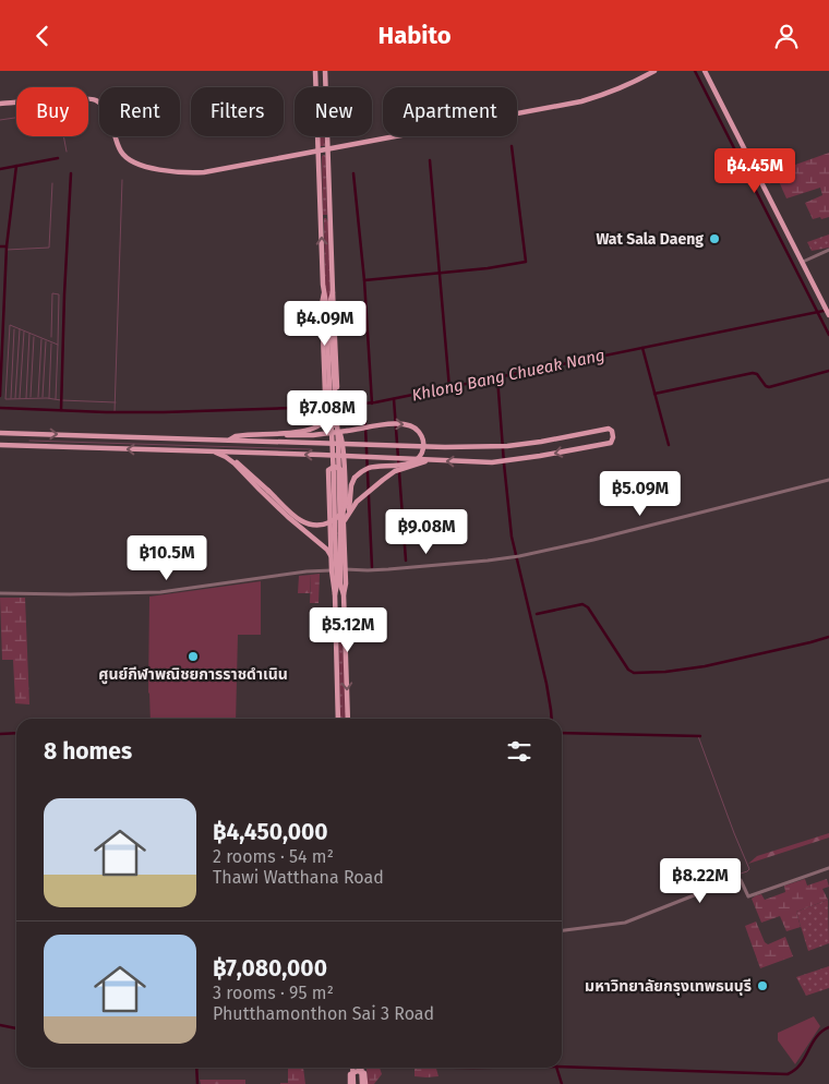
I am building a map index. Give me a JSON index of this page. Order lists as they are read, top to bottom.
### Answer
{
  "water": ["Khlong Bang Chueak Nang"],
  "places": ["Wat Sala Daeng", "ศูนย์กีฬาพณิชยการราชดำเนิน", "มหาวิทยาลัยกรุงเทพธนบุรี"],
  "page": {
    "header": "Habito",
    "chip": [
      "Buy",
      "Rent",
      "Filters",
      "New",
      "Apartment"
    ],
    "price": [
      "฿4.45M",
      "฿4.09M",
      "฿7.08M",
      "฿5.09M",
      "฿9.08M",
      "฿10.5M",
      "฿5.12M",
      "฿8.22M"
    ],
    "heading": "8 homes",
    "list": [
      {
        "name": "฿4,450,000",
        "note": "2 rooms · 54 m² · Thawi Watthana Road"
      },
      {
        "name": "฿7,080,000",
        "note": "3 rooms · 95 m² · Phutthamonthon Sai 3 Road"
      }
    ]
  }
}
